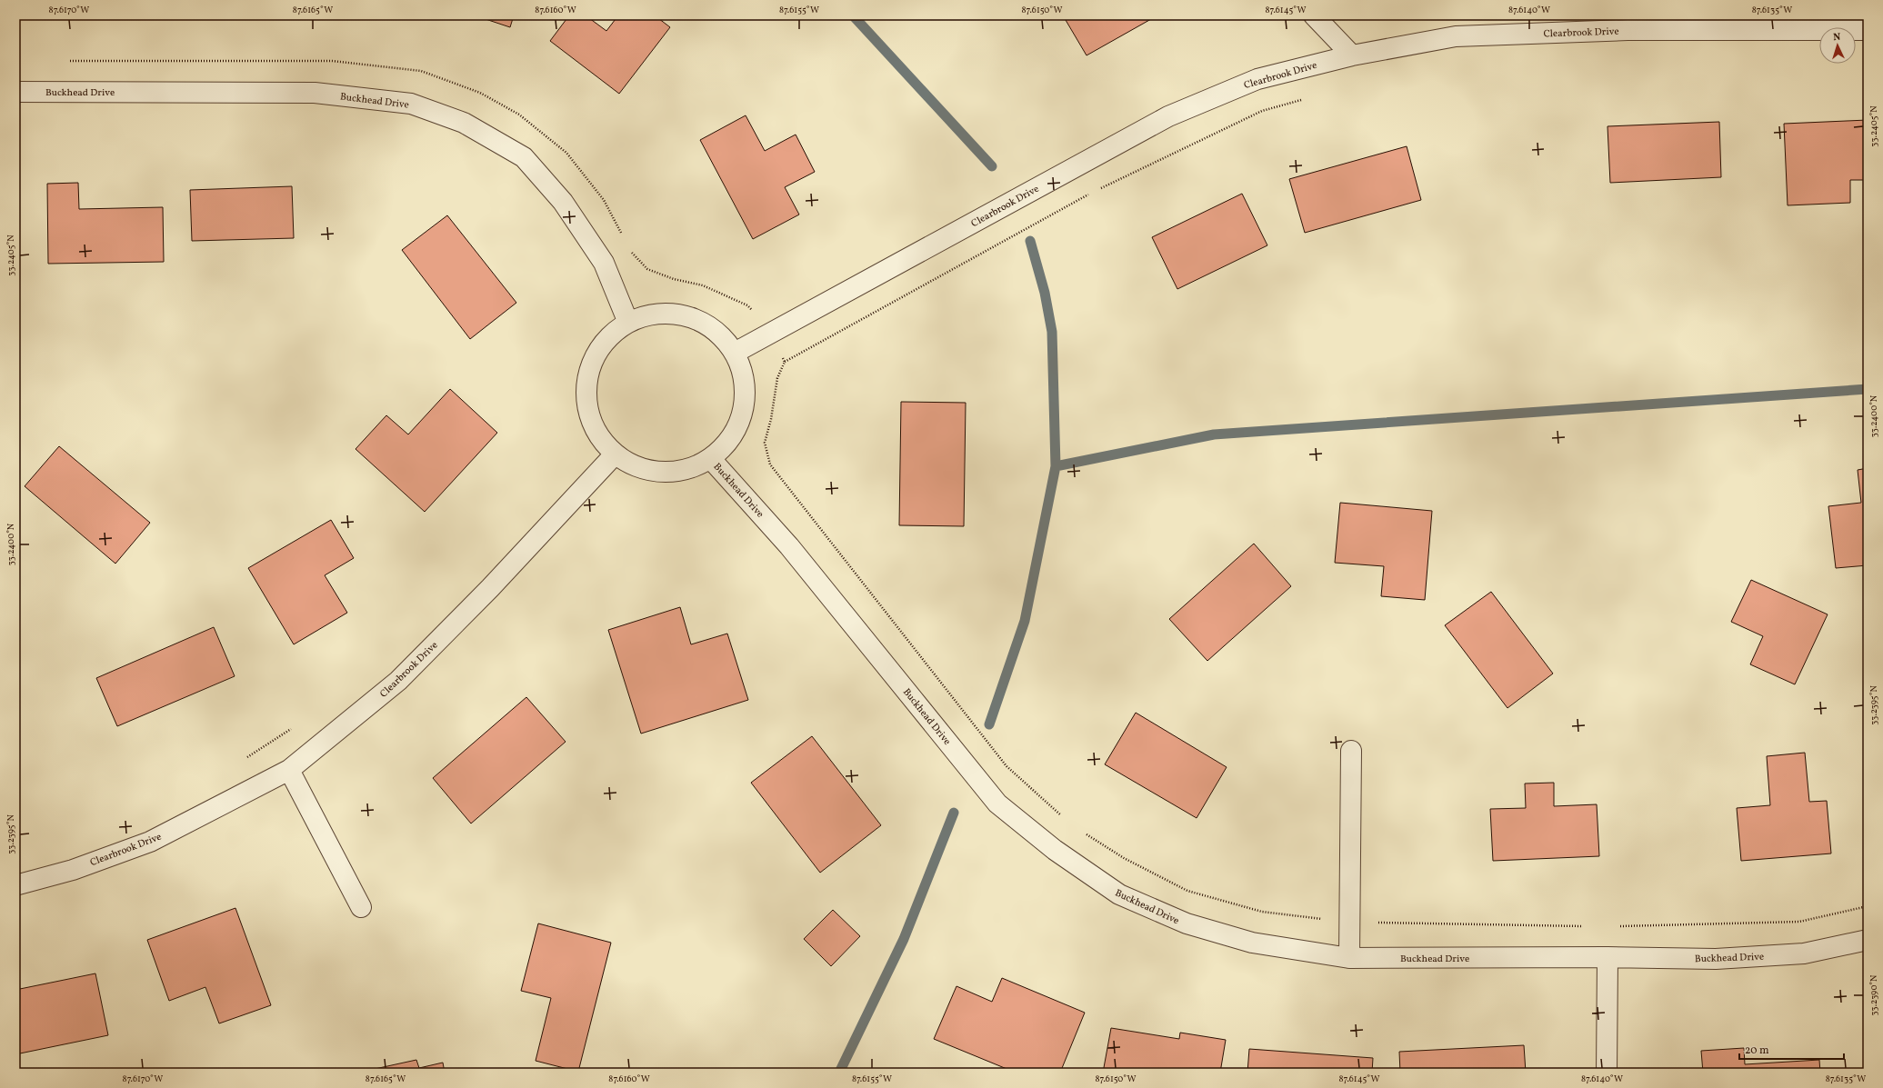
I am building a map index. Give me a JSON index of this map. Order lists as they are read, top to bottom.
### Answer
{
  "streets": {
    "street": ["Clearbrook Drive", "Buckhead Drive"]
  },
  "crossings": [
    ["Clearbrook Drive", "Buckhead Drive"]
  ],
  "scale_bar": "20 m",
  "north": "top",
  "coordinates": [
    "87.6170°W",
    "87.6165°W",
    "87.6160°W",
    "87.6155°W",
    "87.6150°W",
    "87.6145°W",
    "87.6140°W",
    "87.6135°W",
    "33.2405°N",
    "33.2400°N",
    "33.2395°N",
    "33.2390°N"
  ]
}
